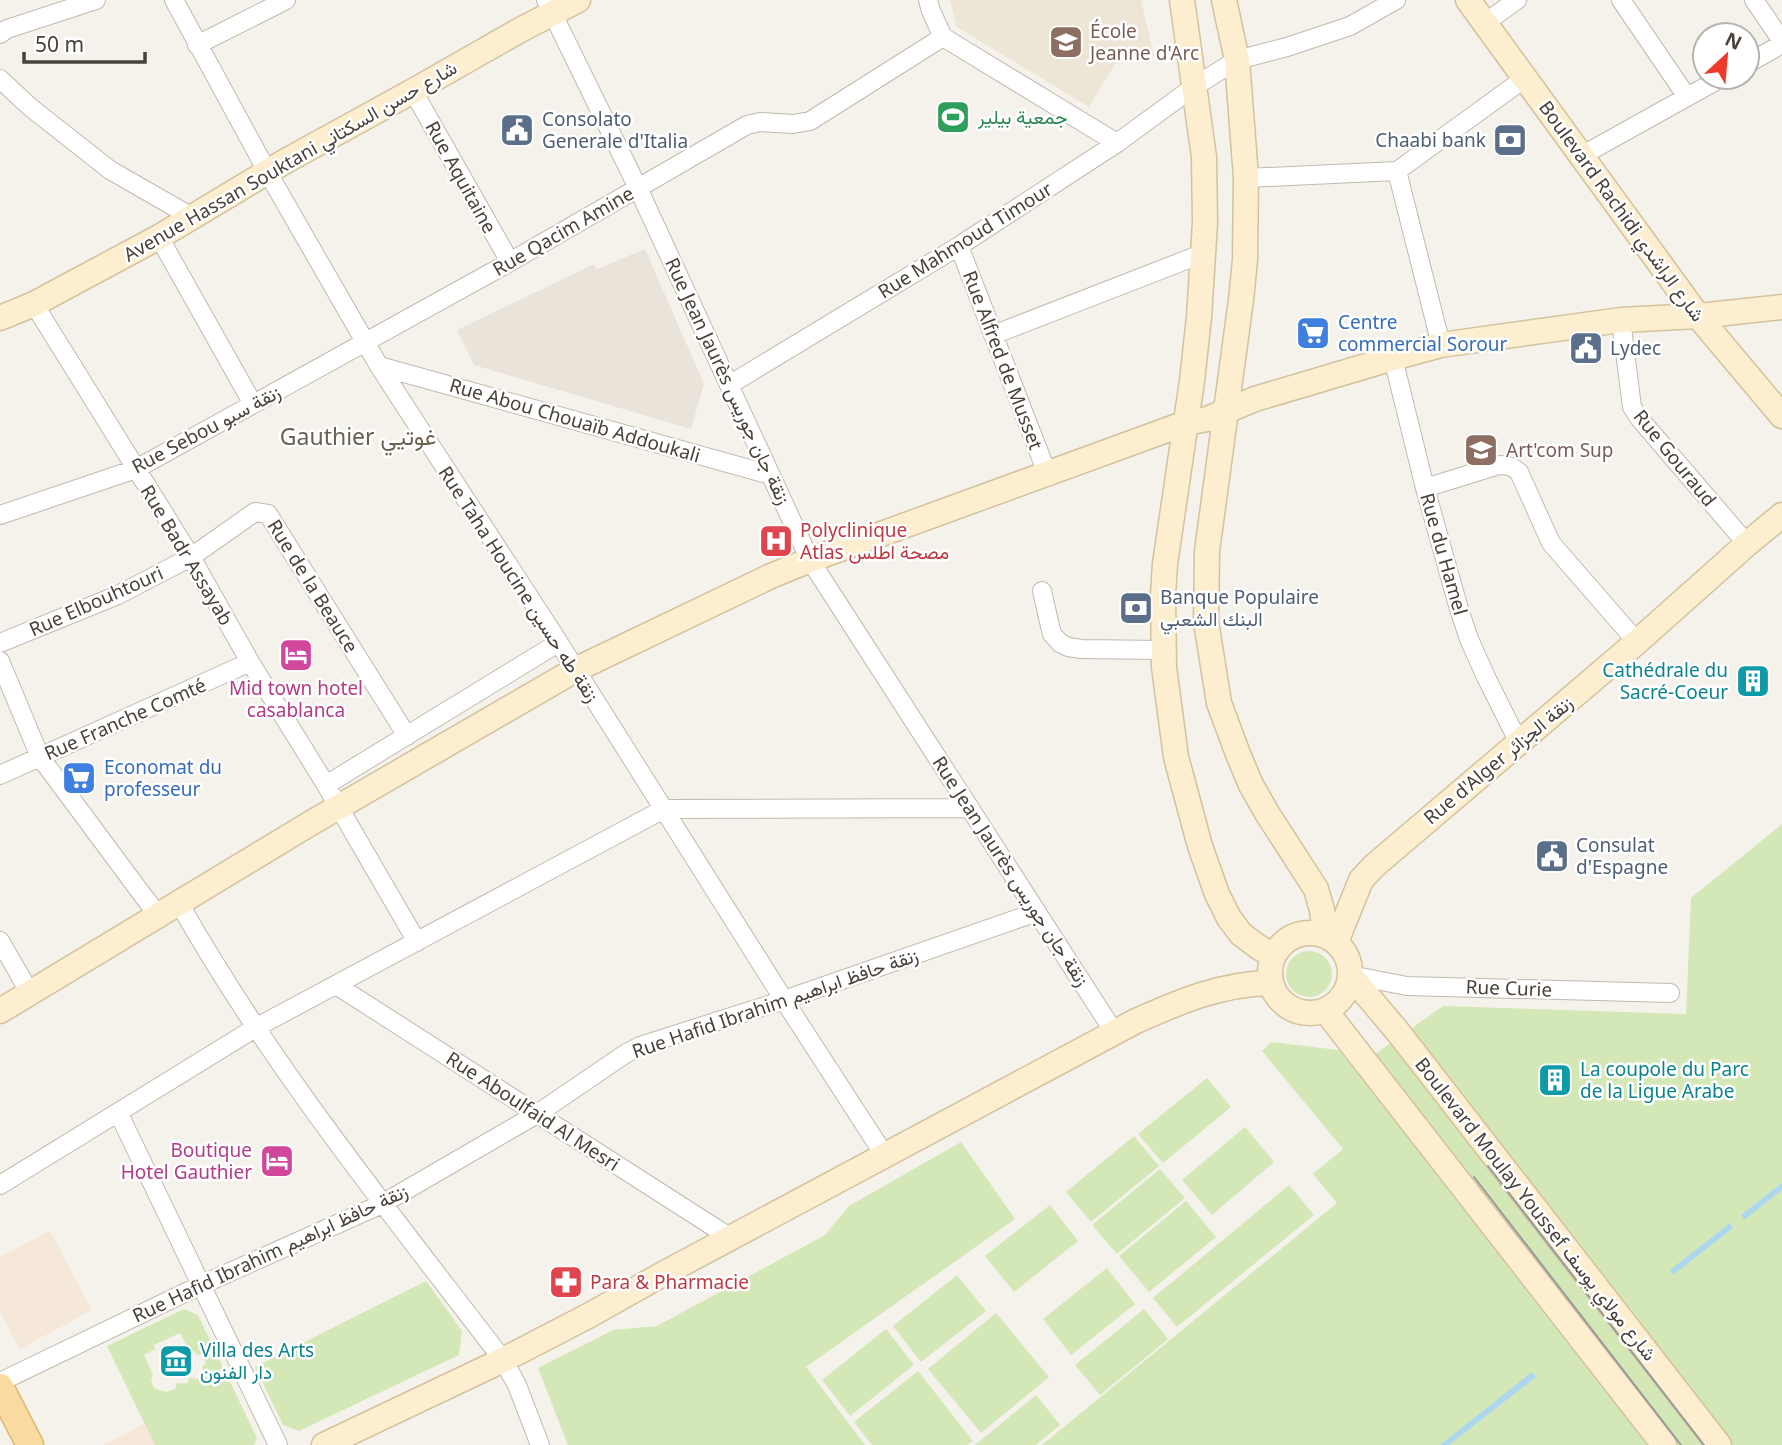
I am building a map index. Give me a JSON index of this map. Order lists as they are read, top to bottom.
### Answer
{
  "streets": {
    "main road": [
      "Avenue Hassan Souktani شارع حسن السكتاني",
      "Boulevard Rachidi شارع الراشدي",
      "Rue d'Alger زنقة الجزائر",
      "Boulevard Moulay Youssef شارع مولاي يوسف"
    ],
    "street": [
      "Rue Aquitaine",
      "Rue Qacim Amine",
      "Rue Mahmoud Timour",
      "Rue Alfred de Musset",
      "Rue Jean Jaurès زنقة جان جوريس",
      "Rue Abou Chouaïb Addoukali",
      "Rue Sebou زنقة سبو",
      "Rue Gouraud",
      "Rue du Hamel",
      "Rue Badr Assayab",
      "Rue Taha Houcine زنقة طه حسين",
      "Rue de la Beauce",
      "Rue Elbouhtouri",
      "Rue Franche Comté",
      "Rue Curie",
      "Rue Hafid Ibrahim زنقة حافظ ابراهيم",
      "Rue Aboulfaid Al Mesri"
    ]
  },
  "crossings": [
    ["Avenue Hassan Souktani شارع حسن السكتاني", "Rue Aquitaine"],
    ["Avenue Hassan Souktani شارع حسن السكتاني", "Rue Jean Jaurès زنقة جان جوريس"],
    ["Avenue Hassan Souktani شارع حسن السكتاني", "Rue Badr Assayab"],
    ["Avenue Hassan Souktani شارع حسن السكتاني", "Rue Taha Houcine زنقة طه حسين"],
    ["Rue Aquitaine", "Rue Qacim Amine"],
    ["Rue Qacim Amine", "Rue Jean Jaurès زنقة جان جوريس"],
    ["Rue Qacim Amine", "Rue Sebou زنقة سبو"],
    ["Rue Qacim Amine", "Rue Taha Houcine زنقة طه حسين"],
    ["Rue Mahmoud Timour", "Rue Alfred de Musset"],
    ["Rue Mahmoud Timour", "Rue Jean Jaurès زنقة جان جوريس"],
    ["Rue Jean Jaurès زنقة جان جوريس", "Rue Abou Chouaïb Addoukali"],
    ["Rue Jean Jaurès زنقة جان جوريس", "Rue Hafid Ibrahim زنقة حافظ ابراهيم"],
    ["Rue Abou Chouaïb Addoukali", "Rue Taha Houcine زنقة طه حسين"],
    ["Rue Sebou زنقة سبو", "Rue Badr Assayab"],
    ["Rue Sebou زنقة سبو", "Rue Taha Houcine زنقة طه حسين"],
    ["Rue Gouraud", "Rue d'Alger زنقة الجزائر"],
    ["Rue du Hamel", "Rue d'Alger زنقة الجزائر"],
    ["Rue Badr Assayab", "Rue de la Beauce"],
    ["Rue Badr Assayab", "Rue Elbouhtouri"],
    ["Rue Badr Assayab", "Rue Franche Comté"],
    ["Rue Taha Houcine زنقة طه حسين", "Rue Hafid Ibrahim زنقة حافظ ابراهيم"],
    ["Rue de la Beauce", "Rue Elbouhtouri"],
    ["Rue d'Alger زنقة الجزائر", "Rue Curie"],
    ["Rue d'Alger زنقة الجزائر", "Boulevard Moulay Youssef شارع مولاي يوسف"],
    ["Rue Curie", "Boulevard Moulay Youssef شارع مولاي يوسف"],
    ["Rue Hafid Ibrahim زنقة حافظ ابراهيم", "Rue Aboulfaid Al Mesri"]
  ],
  "districts": ["Gauthier غوتيي"],
  "places": {
    "school or university": ["École Jeanne d'Arc", "Art'com Sup"],
    "sports": ["جمعية بيلير"],
    "public building": ["Consolato Generale d'Italia", "Lydec", "Consulat d'Espagne"],
    "bank": ["Chaabi bank", "Banque Populaire البنك الشعبي"],
    "supermarket": ["Centre commercial Sorour", "Economat du professeur"],
    "hospital": ["Polyclinique Atlas مصحة اطلس"],
    "hotel": ["Mid town hotel casablanca", "Boutique Hotel Gauthier"],
    "building": ["Cathédrale du Sacré-Coeur", "La coupole du Parc de la Ligue Arabe"],
    "pharmacy": ["Para & Pharmacie"],
    "museum": ["Villa des Arts دار الفنون"]
  },
  "scale_bar": "50 m",
  "north": "top right"
}
